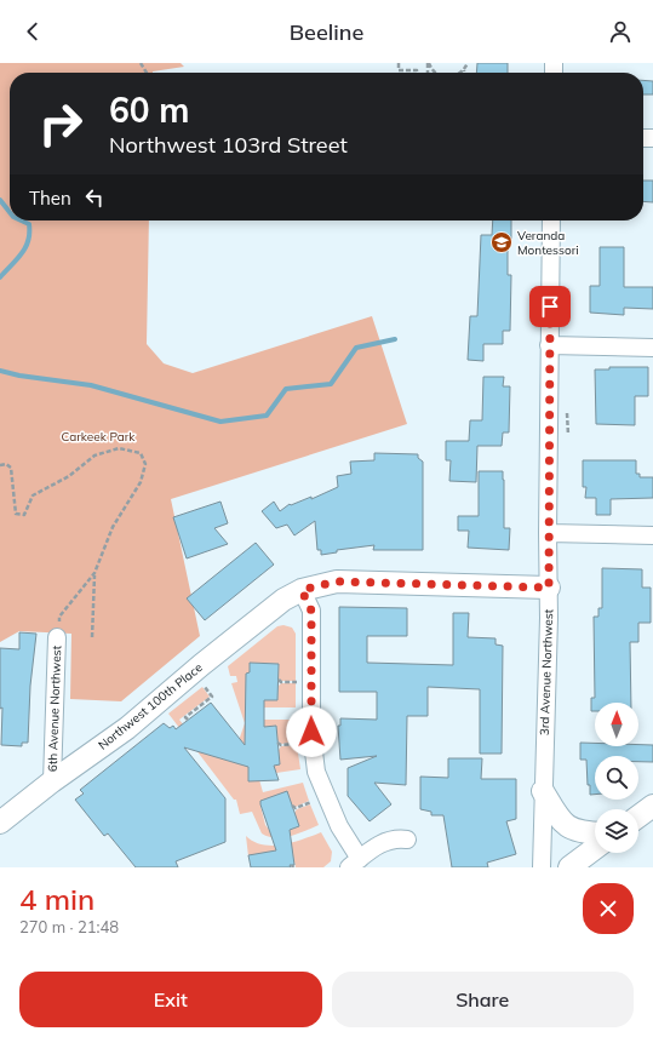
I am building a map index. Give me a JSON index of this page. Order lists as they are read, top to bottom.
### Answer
{
  "streets": {
    "main road": ["Northwest 100th Place"],
    "street": ["3rd Avenue Northwest", "6th Avenue Northwest"]
  },
  "crossings": [
    ["3rd Avenue Northwest", "Northwest 100th Place"],
    ["Northwest 100th Place", "6th Avenue Northwest"]
  ],
  "parks": ["Carkeek Park"],
  "places": {
    "school or university": ["Veranda Montessori"]
  },
  "north": "top",
  "page": {
    "header": "Beeline",
    "turn": ["60 m", "Northwest 103rd Street"],
    "then": "Then",
    "heading": ["4 min", "270 m · 21:48"],
    "buttons": ["Exit", "Share"]
  }
}
